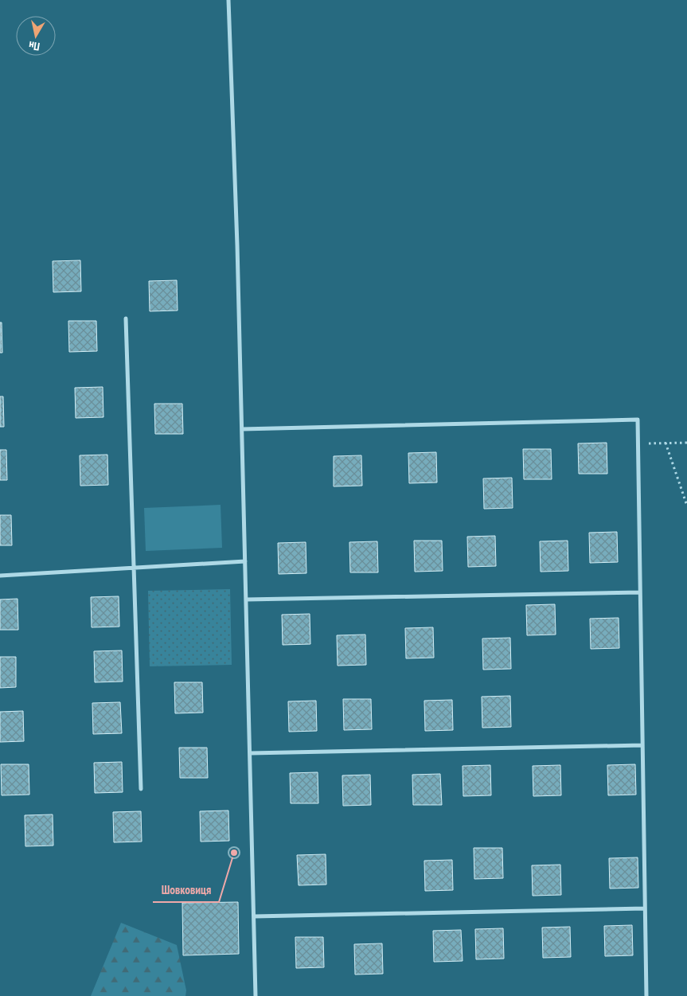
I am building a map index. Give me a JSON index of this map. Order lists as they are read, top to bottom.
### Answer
{
  "places": ["Шовковиця"],
  "north": "bottom"
}
